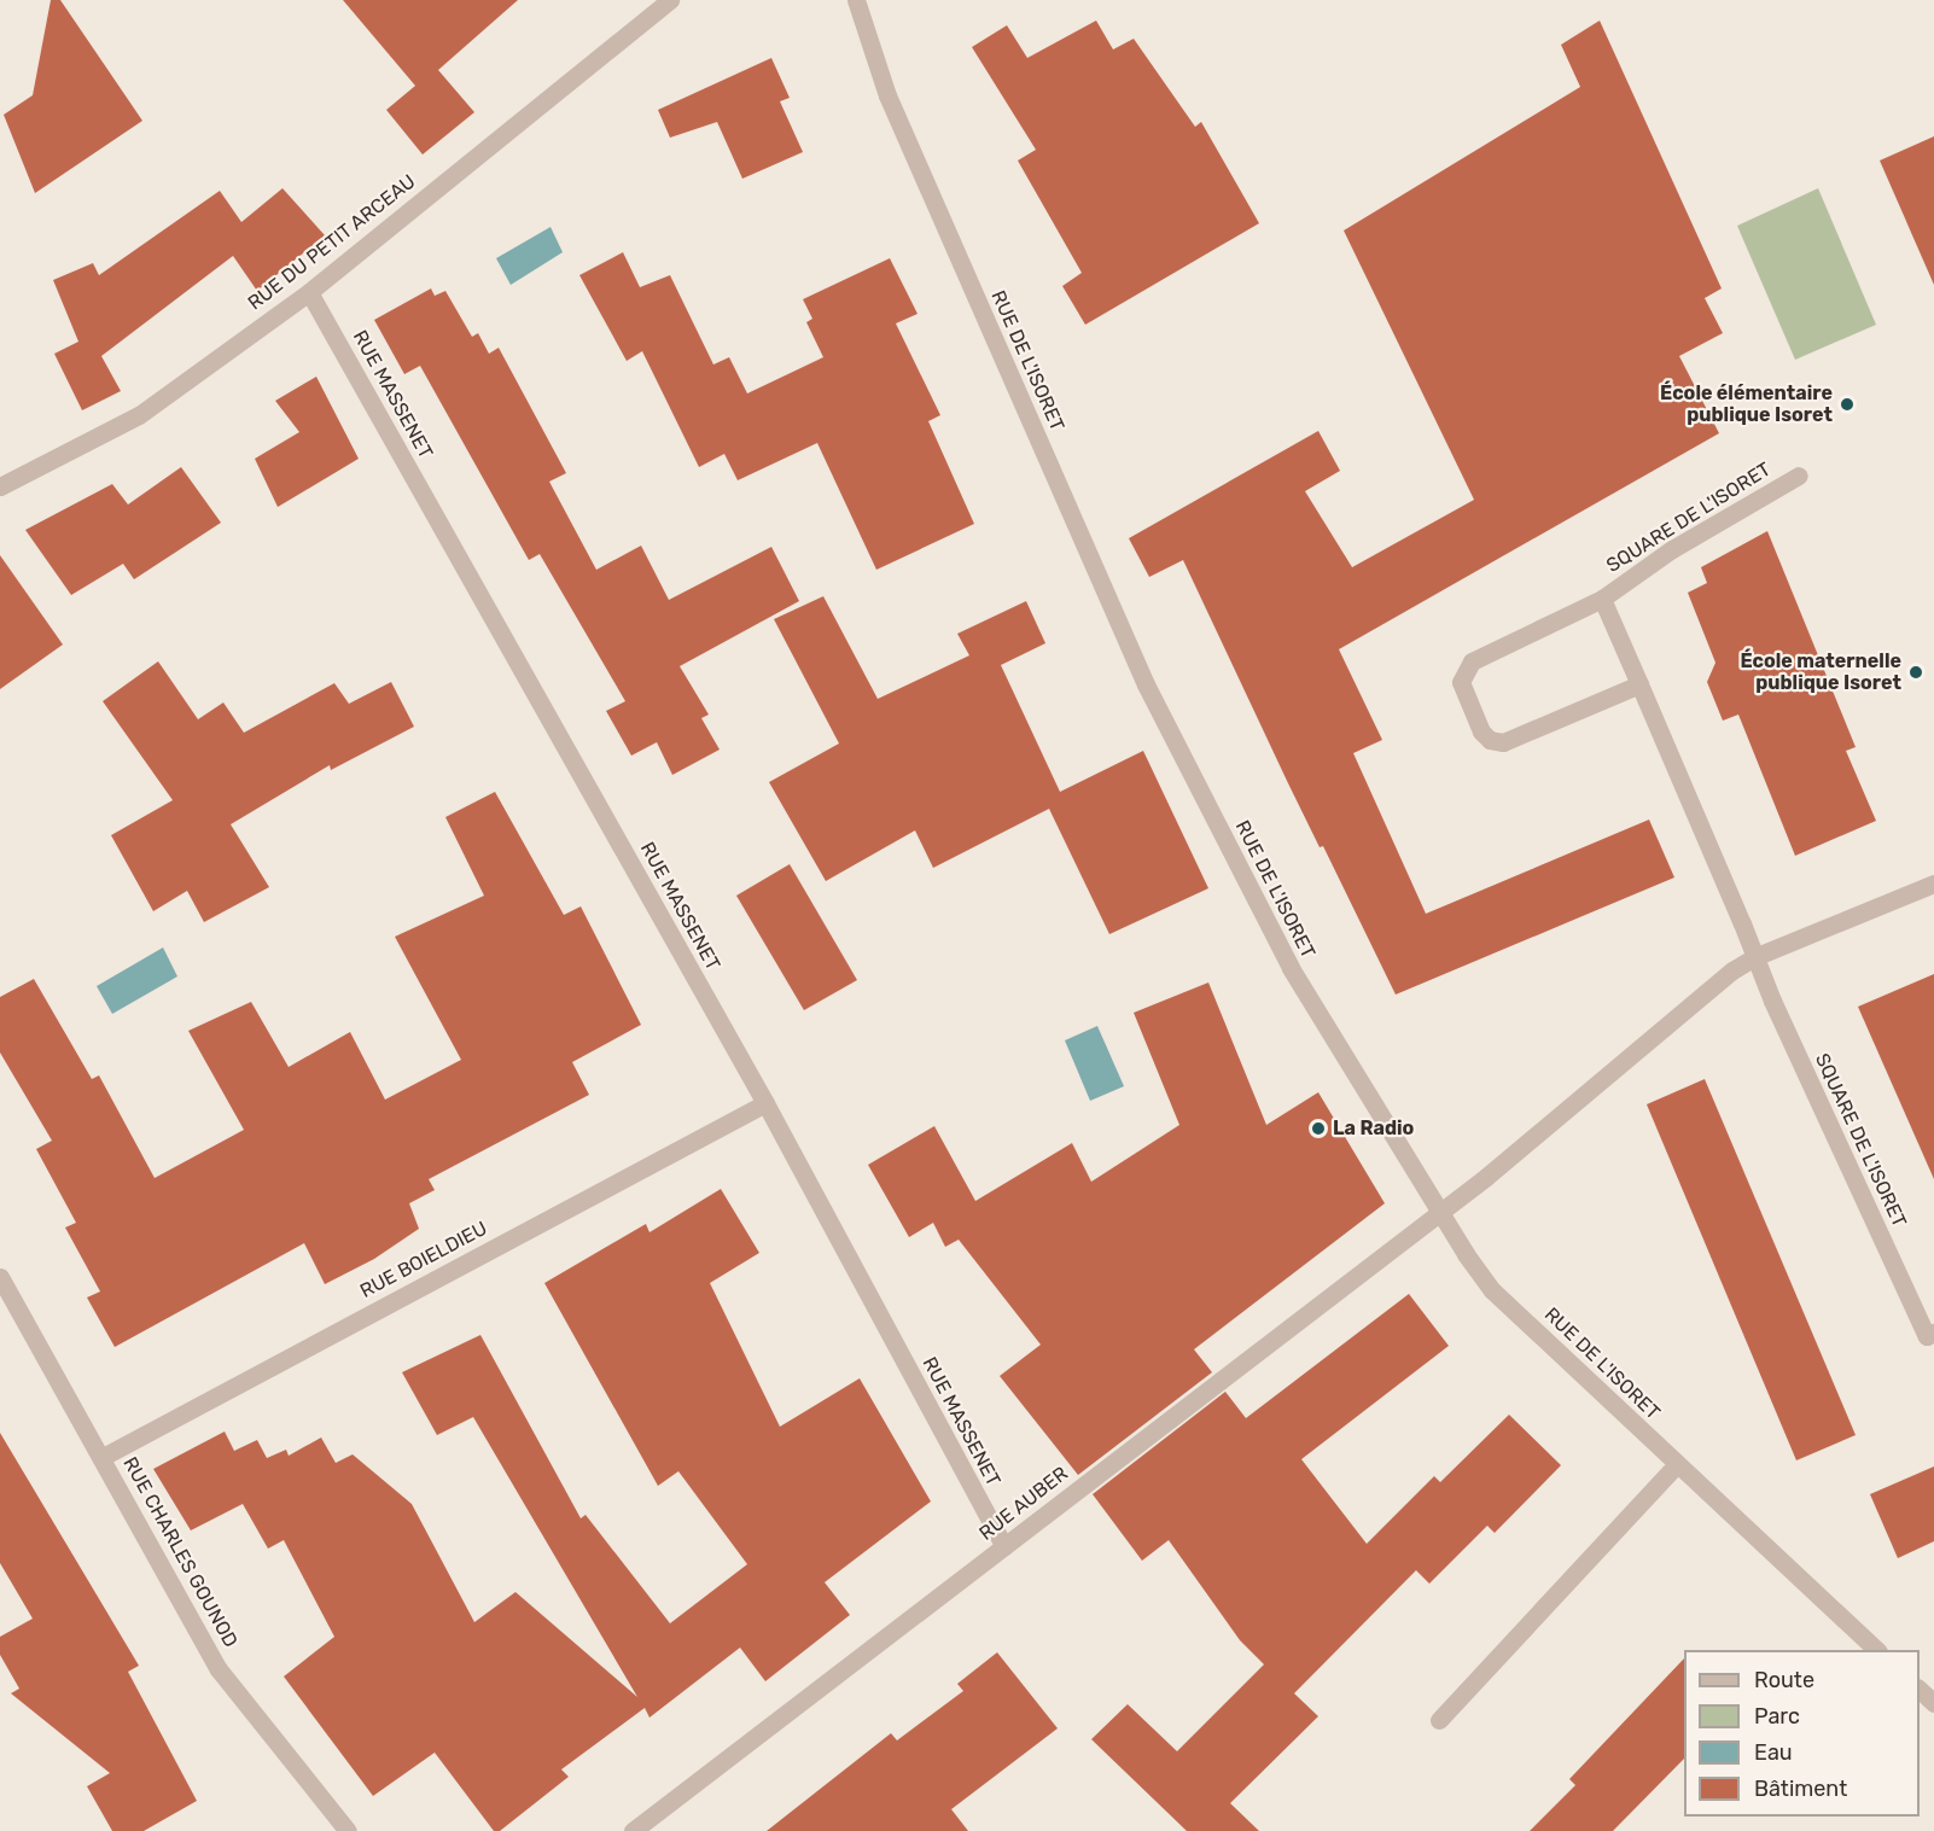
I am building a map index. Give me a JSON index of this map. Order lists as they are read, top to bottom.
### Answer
{
  "streets": {
    "street": [
      "RUE DU PETIT ARCEAU",
      "RUE DE L'ISORET",
      "RUE MASSENET",
      "SQUARE DE L'ISORET",
      "RUE BOIELDIEU",
      "RUE AUBER",
      "RUE CHARLES GOUNOD"
    ]
  },
  "crossings": [
    ["RUE DU PETIT ARCEAU", "RUE MASSENET"],
    ["RUE DE L'ISORET", "RUE AUBER"],
    ["RUE MASSENET", "RUE BOIELDIEU"],
    ["RUE MASSENET", "RUE AUBER"],
    ["RUE BOIELDIEU", "RUE CHARLES GOUNOD"]
  ],
  "places": ["École élémentaire publique Isoret", "École maternelle publique Isoret", "La Radio"],
  "legend": [
    "Route",
    "Parc",
    "Eau",
    "Bâtiment"
  ]
}
